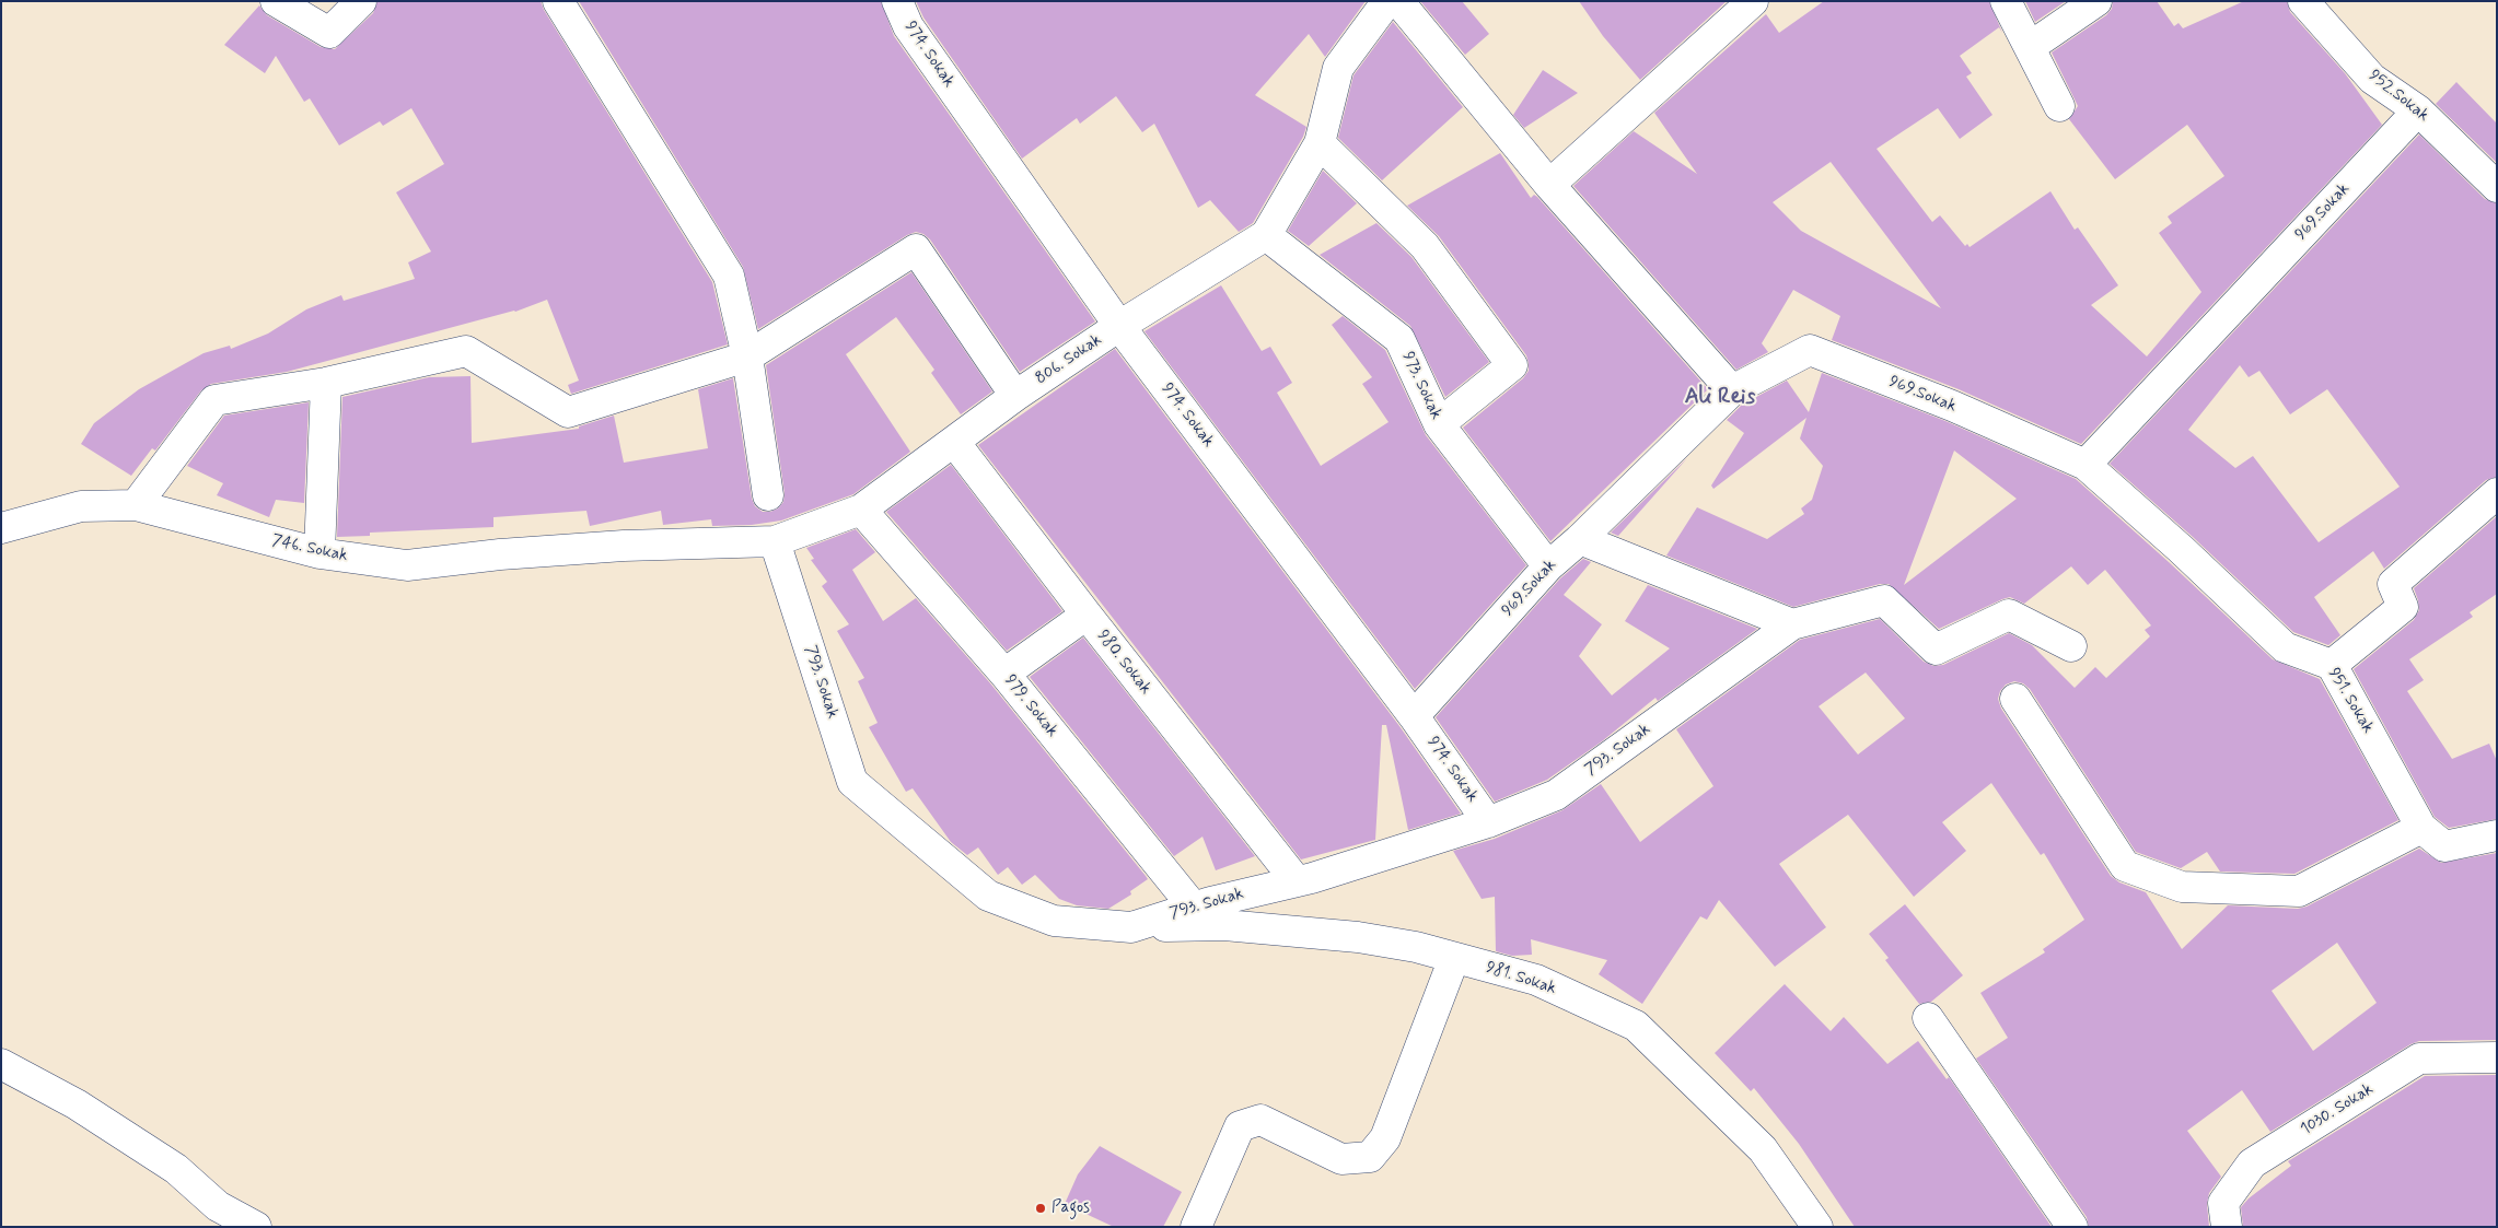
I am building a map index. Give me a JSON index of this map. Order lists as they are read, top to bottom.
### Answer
{
  "streets": {
    "street": [
      "974. Sokak",
      "952.Sokak",
      "969.Sokak",
      "806. Sokak",
      "973. Sokak",
      "746. Sokak",
      "980. Sokak",
      "793. Sokak",
      "951. Sokak",
      "979. Sokak",
      "981. Sokak",
      "1030. Sokak"
    ]
  },
  "crossings": [
    ["974. Sokak", "969.Sokak"],
    ["974. Sokak", "806. Sokak"],
    ["974. Sokak", "793. Sokak"],
    ["952.Sokak", "969.Sokak"],
    ["969.Sokak", "973. Sokak"],
    ["969.Sokak", "951. Sokak"],
    ["806. Sokak", "973. Sokak"],
    ["806. Sokak", "746. Sokak"],
    ["806. Sokak", "980. Sokak"],
    ["806. Sokak", "793. Sokak"],
    ["806. Sokak", "979. Sokak"],
    ["980. Sokak", "793. Sokak"],
    ["793. Sokak", "979. Sokak"],
    ["793. Sokak", "981. Sokak"]
  ],
  "districts": ["Ali Reis"],
  "places": ["Pagos"]
}
